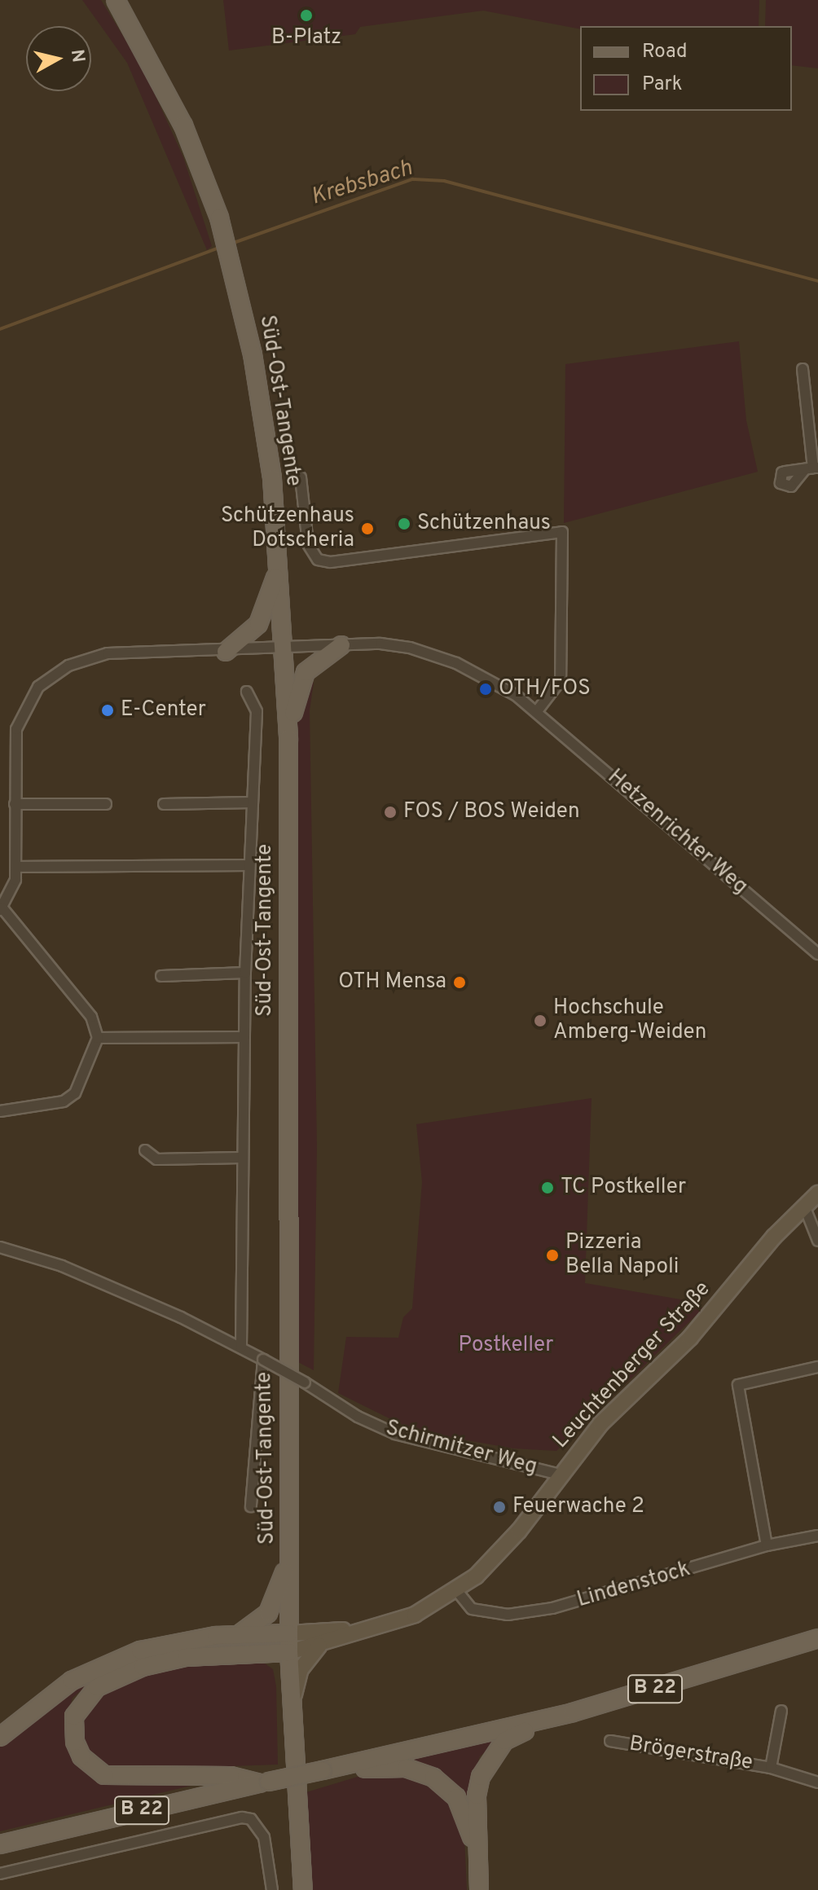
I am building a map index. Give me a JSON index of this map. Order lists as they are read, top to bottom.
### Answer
{
  "streets": {
    "main road": ["Süd-Ost-Tangente", "B 22"],
    "street": [
      "Hetzenrichter Weg",
      "Leuchtenberger Straße",
      "Schirmitzer Weg",
      "Lindenstock",
      "Brögerstraße"
    ]
  },
  "crossings": [
    ["Süd-Ost-Tangente", "Hetzenrichter Weg"],
    ["Süd-Ost-Tangente", "Leuchtenberger Straße"],
    ["Leuchtenberger Straße", "Schirmitzer Weg"],
    ["Leuchtenberger Straße", "Lindenstock"]
  ],
  "water": ["Krebsbach"],
  "parks": ["Postkeller"],
  "places": [
    "B-Platz",
    "Schützenhaus",
    "Schützenhaus Dotscheria",
    "OTH/FOS",
    "E-Center",
    "FOS / BOS Weiden",
    "OTH Mensa",
    "Hochschule Amberg-Weiden",
    "TC Postkeller",
    "Pizzeria Bella Napoli",
    "Feuerwache 2"
  ],
  "legend": ["Road", "Park"],
  "north": "right"
}
